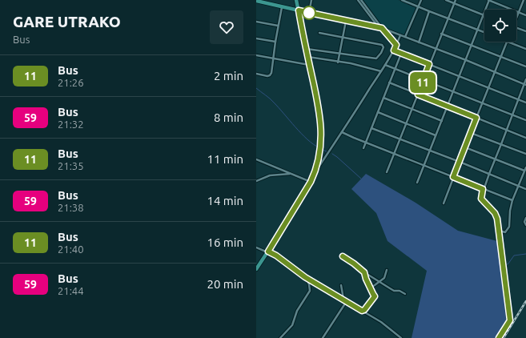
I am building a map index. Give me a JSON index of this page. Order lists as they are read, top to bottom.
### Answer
{
  "lines": ["bus line 11"],
  "page": {
    "heading": ["GARE UTRAKO", "Bus"],
    "on_map": "11",
    "list": [
      {
        "mark": "11",
        "name": "Bus",
        "note": "21:26",
        "value": "2 min"
      },
      {
        "mark": "59",
        "name": "Bus",
        "note": "21:32",
        "value": "8 min"
      },
      {
        "mark": "11",
        "name": "Bus",
        "note": "21:35",
        "value": "11 min"
      },
      {
        "mark": "59",
        "name": "Bus",
        "note": "21:38",
        "value": "14 min"
      },
      {
        "mark": "11",
        "name": "Bus",
        "note": "21:40",
        "value": "16 min"
      },
      {
        "mark": "59",
        "name": "Bus",
        "note": "21:44",
        "value": "20 min"
      }
    ]
  }
}
